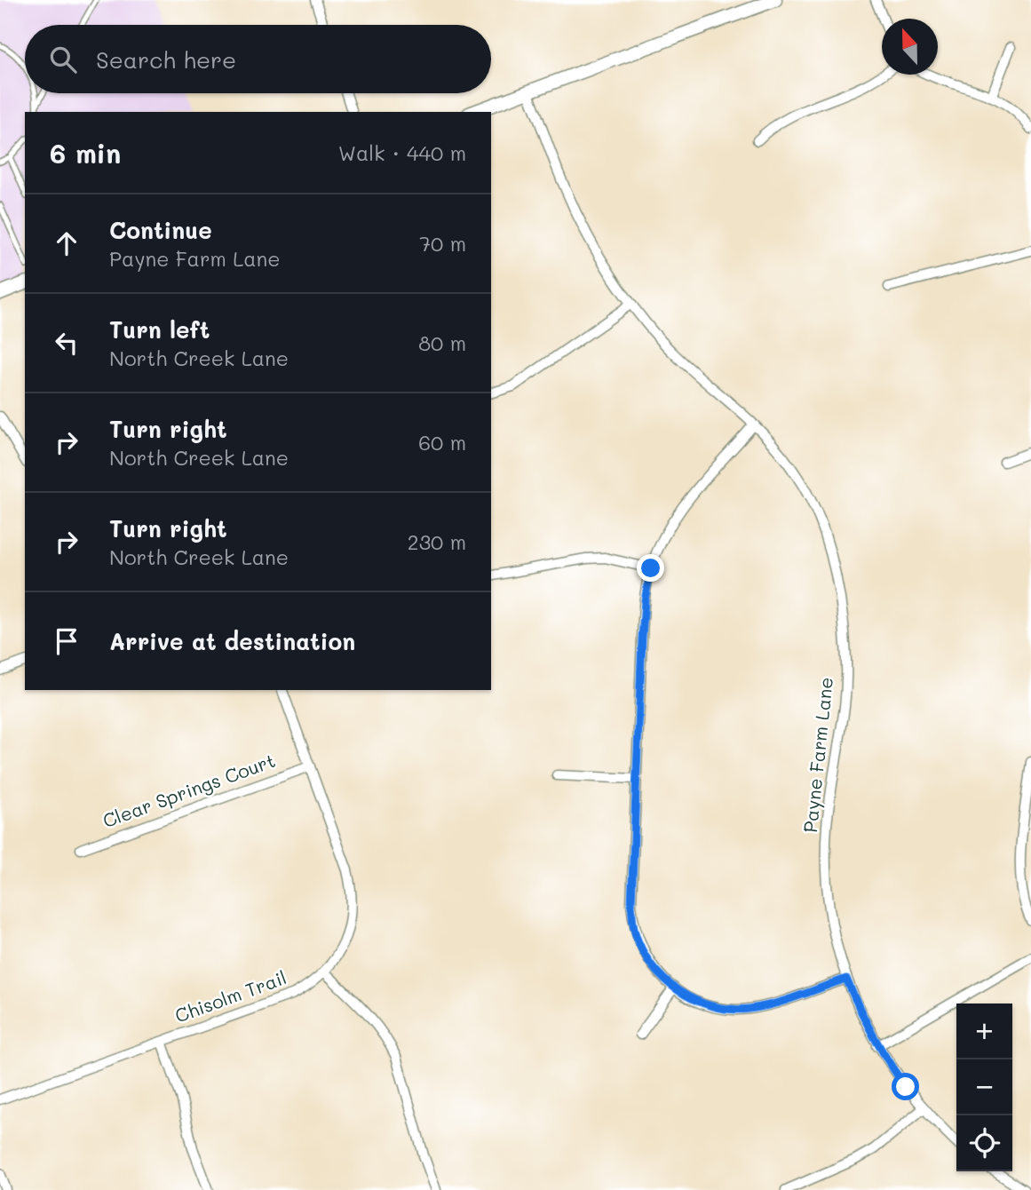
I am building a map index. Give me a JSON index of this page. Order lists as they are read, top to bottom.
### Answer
{
  "streets": {
    "street": ["Payne Farm Lane", "Clear Springs Court", "Chisolm Trail"]
  },
  "crossings": [
    ["Clear Springs Court", "Chisolm Trail"]
  ],
  "north": "top",
  "page": {
    "search": "Search here",
    "heading": ["6 min", "Walk · 440 m"],
    "list": [
      ["Continue", "Payne Farm Lane", "70 m"],
      ["Turn left", "North Creek Lane", "80 m"],
      ["Turn right", "North Creek Lane", "60 m"],
      ["Turn right", "North Creek Lane", "230 m"],
      "Arrive at destination"
    ],
    "map_buttons": ["+", "−"]
  }
}
